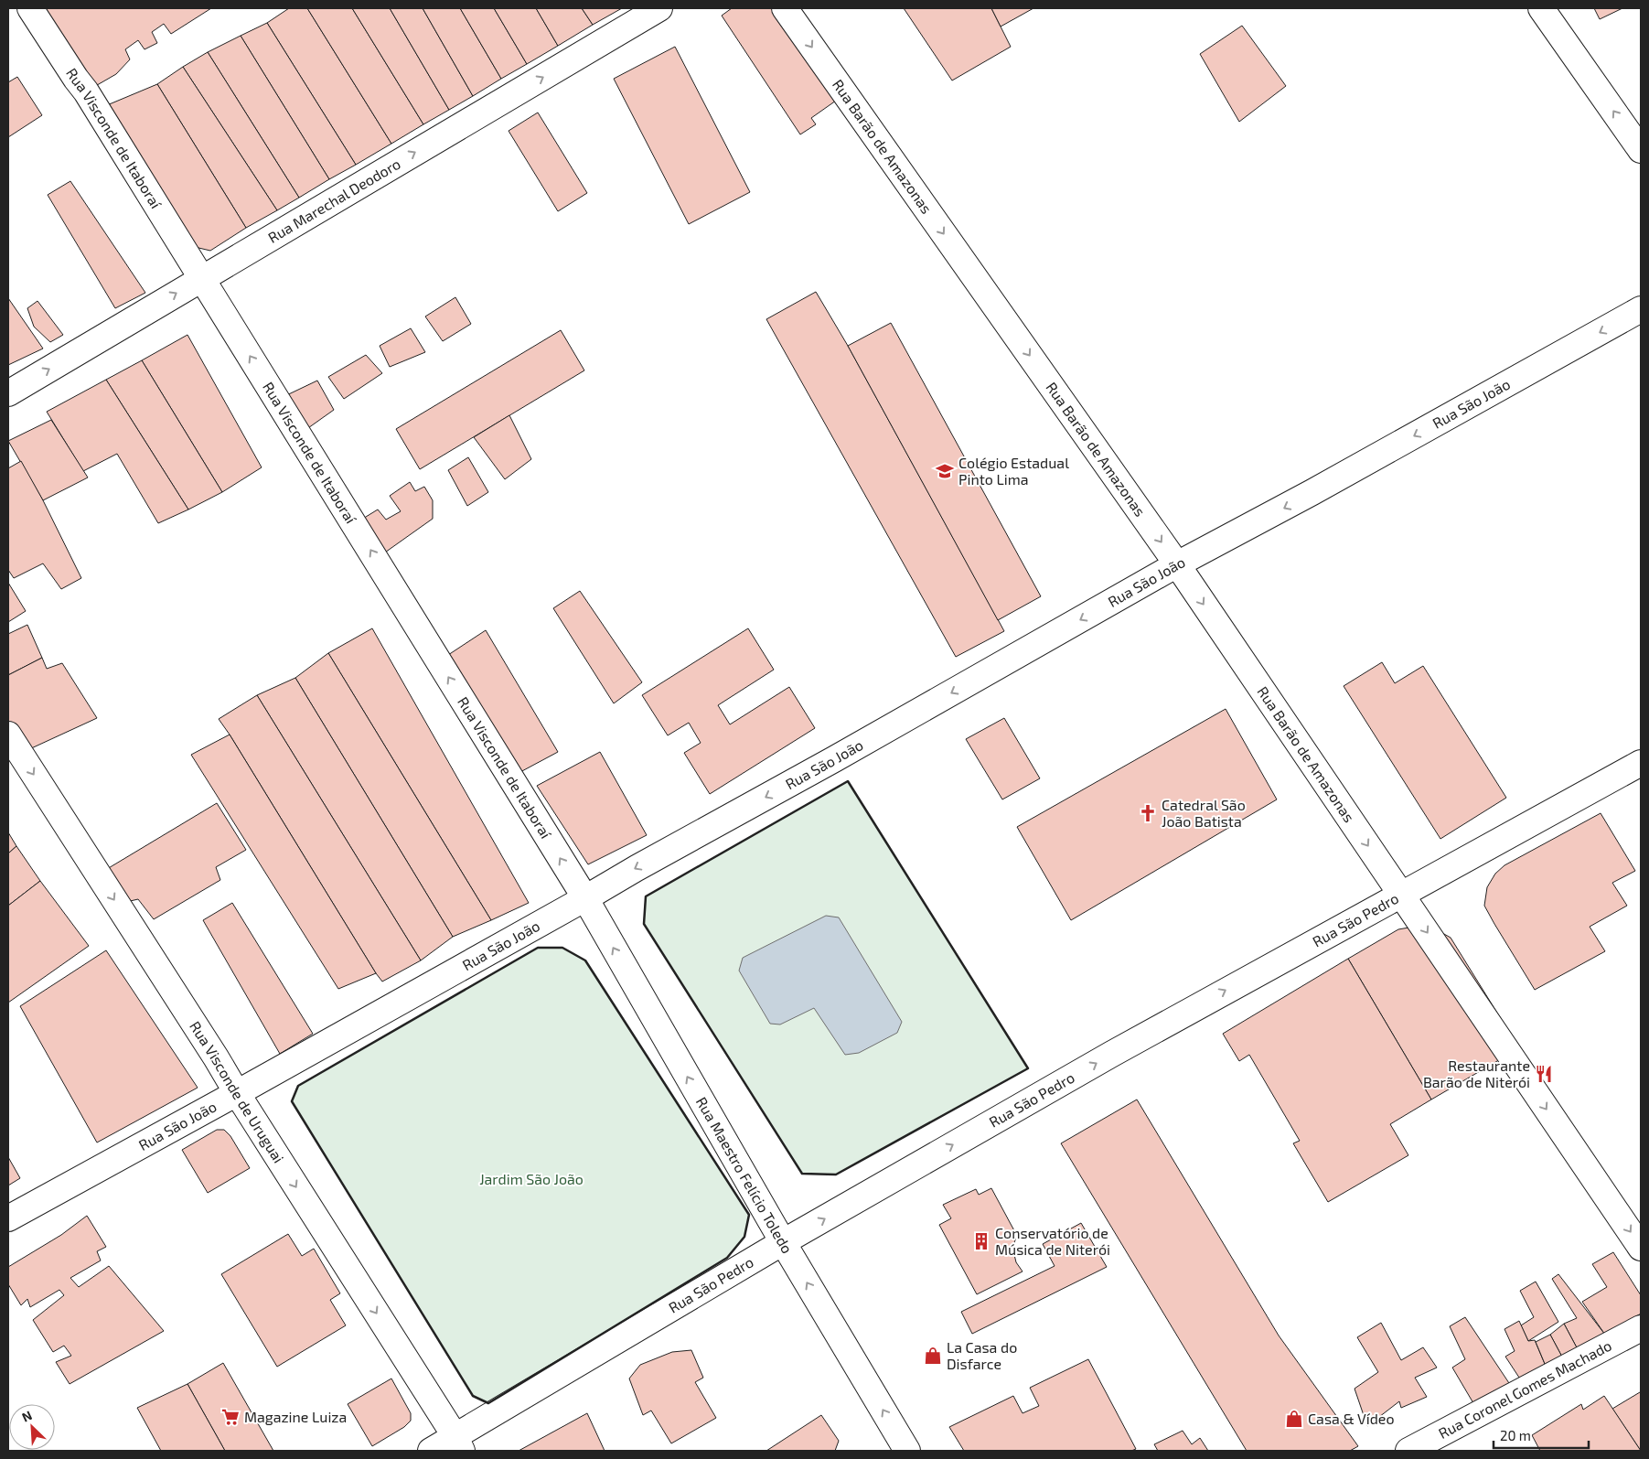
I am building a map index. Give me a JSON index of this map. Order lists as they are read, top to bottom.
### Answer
{
  "streets": {
    "street": [
      "Rua Visconde de Itaboraí",
      "Rua Barão de Amazonas",
      "Rua Marechal Deodoro",
      "Rua São João",
      "Rua São Pedro",
      "Rua Visconde de Uruguai",
      "Rua Maestro Felício Toledo",
      "Rua Coronel Gomes Machado"
    ]
  },
  "crossings": [
    ["Rua Visconde de Itaboraí", "Rua Marechal Deodoro"],
    ["Rua Visconde de Itaboraí", "Rua São João"],
    ["Rua Visconde de Itaboraí", "Rua Maestro Felício Toledo"],
    ["Rua Barão de Amazonas", "Rua São João"],
    ["Rua Barão de Amazonas", "Rua São Pedro"],
    ["Rua São João", "Rua Visconde de Uruguai"],
    ["Rua São João", "Rua Maestro Felício Toledo"],
    ["Rua São Pedro", "Rua Visconde de Uruguai"],
    ["Rua São Pedro", "Rua Maestro Felício Toledo"]
  ],
  "one_way": [
    "Rua Visconde de Itaboraí",
    "Rua Barão de Amazonas",
    "Rua Marechal Deodoro",
    "Rua São João",
    "Rua São Pedro",
    "Rua Visconde de Uruguai",
    "Rua Maestro Felício Toledo"
  ],
  "parks": ["Jardim São João"],
  "places": {
    "school or university": ["Colégio Estadual Pinto Lima"],
    "church": ["Catedral São João Batista"],
    "restaurant": ["Restaurante Barão de Niterói"],
    "building": ["Conservatório de Música de Niterói"],
    "shop": ["La Casa do Disfarce", "Casa & Vídeo"],
    "supermarket": ["Magazine Luiza"]
  },
  "scale_bar": "20 m",
  "north": "top left"
}
